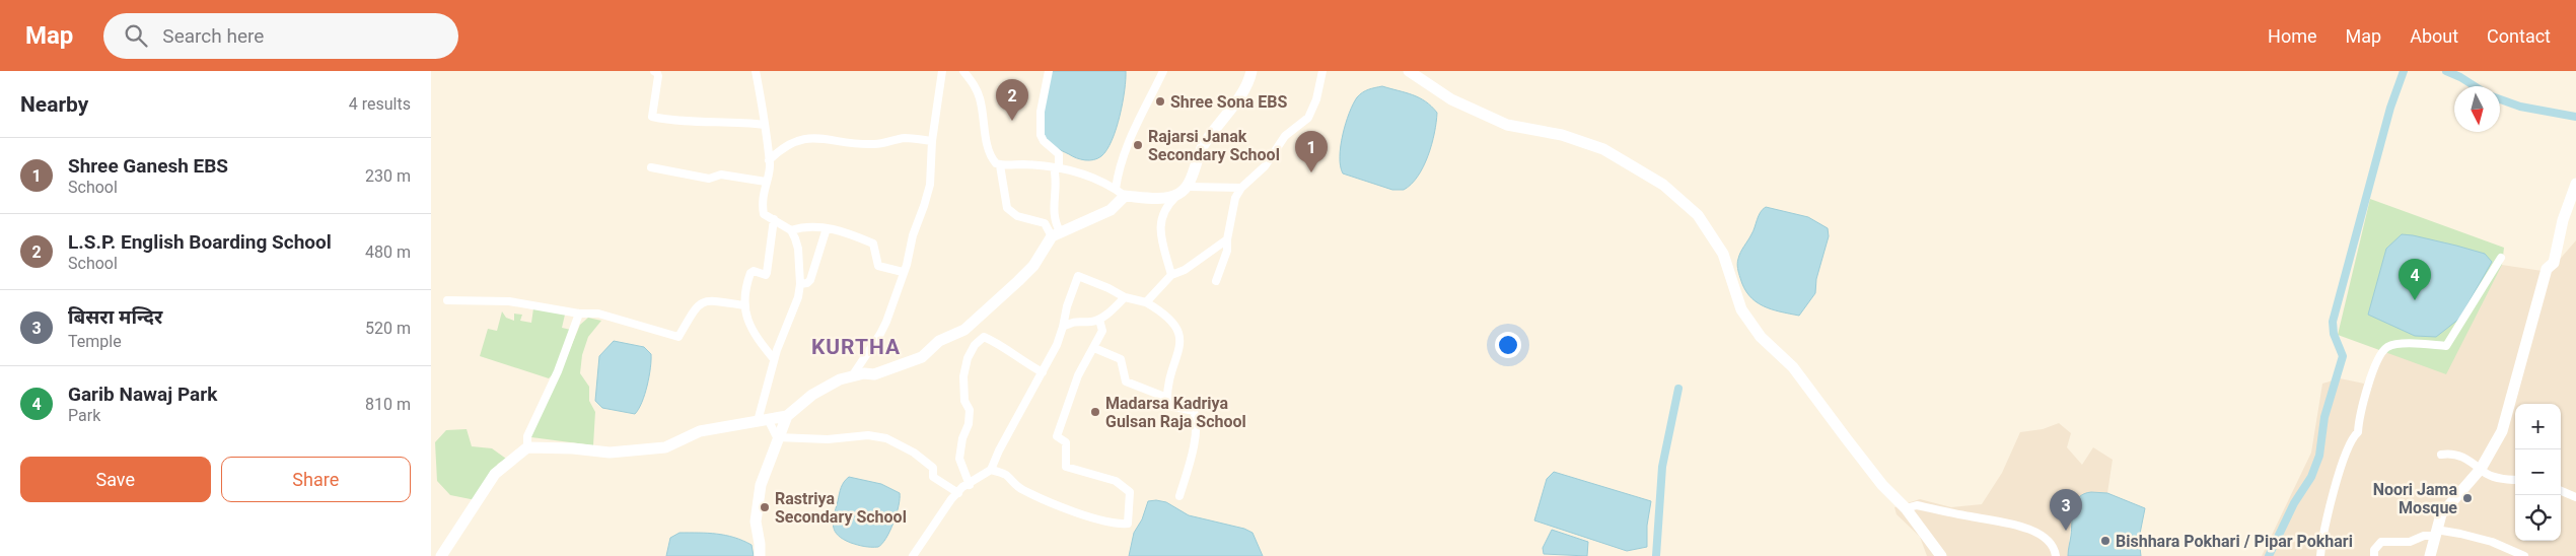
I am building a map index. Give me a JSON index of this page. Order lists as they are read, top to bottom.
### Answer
{
  "districts": ["KURTHA"],
  "places": [
    "Shree Sona EBS",
    "Rajarsi Janak Secondary School",
    "Madarsa Kadriya Gulsan Raja School",
    "Noori Jama Mosque",
    "Rastriya Secondary School",
    "Bishhara Pokhari / Pipar Pokhari"
  ],
  "north": "bottom",
  "page": {
    "header": "Map",
    "search": "Search here",
    "nav": [
      "Home",
      "Map",
      "About",
      "Contact"
    ],
    "heading": ["Nearby", "4 results"],
    "pins": [
      "2",
      "1",
      "4",
      "3"
    ],
    "list": [
      {
        "mark": "1",
        "name": "Shree Ganesh EBS",
        "note": "School",
        "value": "230 m"
      },
      {
        "mark": "2",
        "name": "L.S.P. English Boarding School",
        "note": "School",
        "value": "480 m"
      },
      {
        "mark": "3",
        "name": "बिसरा मन्दिर",
        "note": "Temple",
        "value": "520 m"
      },
      {
        "mark": "4",
        "name": "Garib Nawaj Park",
        "note": "Park",
        "value": "810 m"
      }
    ],
    "map_buttons": ["+", "−"],
    "buttons": ["Save", "Share"]
  }
}
